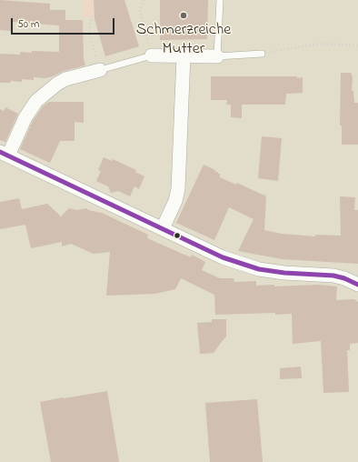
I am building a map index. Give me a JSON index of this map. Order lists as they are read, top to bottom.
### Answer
{
  "places": ["Schmerzreiche Mutter"],
  "scale_bar": "50 m"
}
